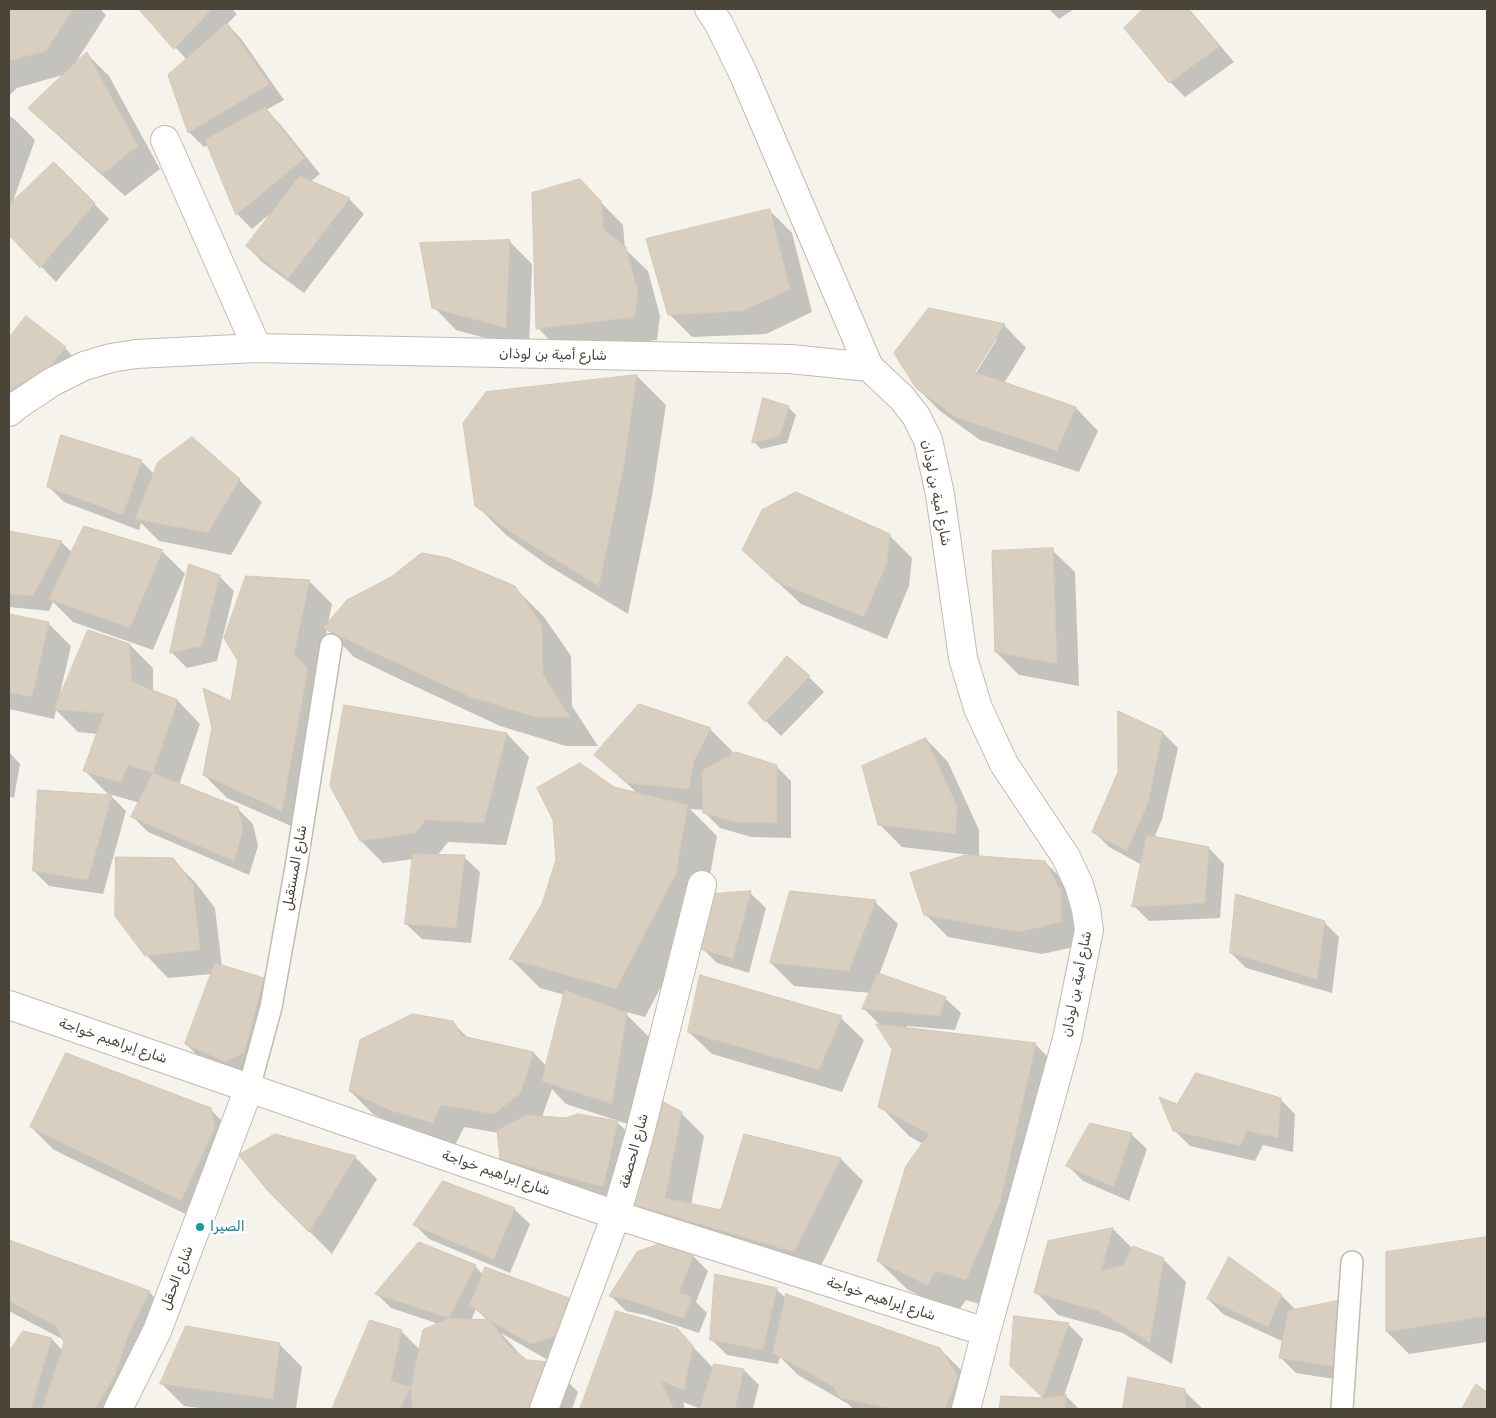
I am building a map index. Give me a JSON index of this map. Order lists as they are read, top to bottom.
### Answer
{
  "streets": {
    "street": [
      "شارع أمية بن لوذان",
      "شارع إبراهيم خواجة",
      "شارع الحصفة",
      "شارع الحقل"
    ],
    "lane": ["شارع المستقبل"]
  },
  "crossings": [
    ["شارع أمية بن لوذان", "شارع إبراهيم خواجة"],
    ["شارع المستقبل", "شارع إبراهيم خواجة"],
    ["شارع المستقبل", "شارع الحقل"],
    ["شارع إبراهيم خواجة", "شارع الحصفة"],
    ["شارع إبراهيم خواجة", "شارع الحقل"]
  ],
  "places": ["الصيرا"]
}
